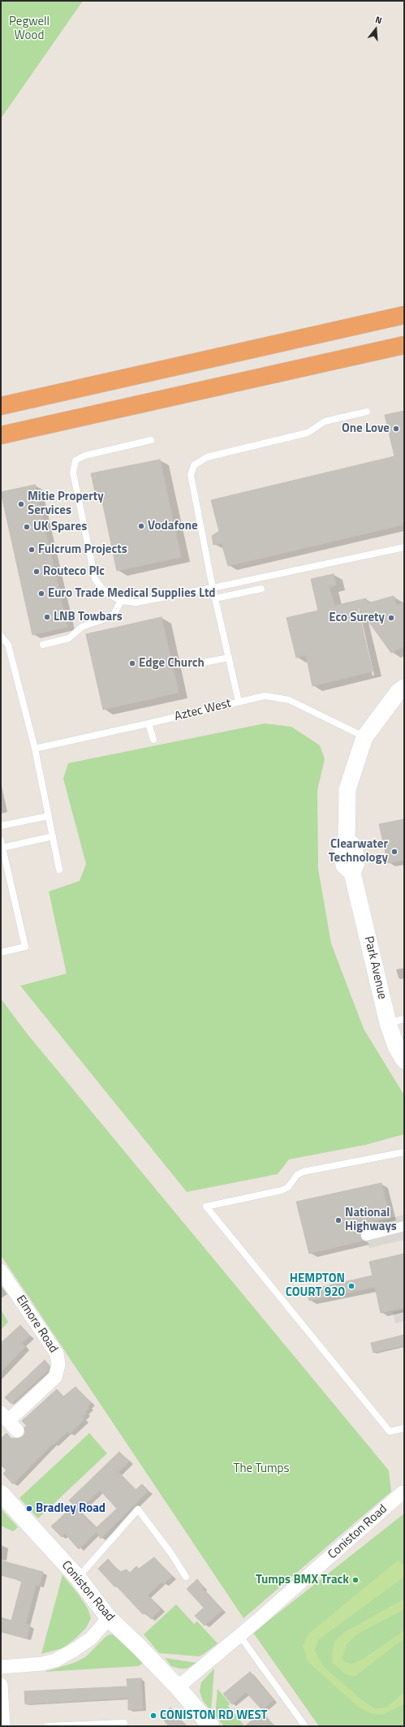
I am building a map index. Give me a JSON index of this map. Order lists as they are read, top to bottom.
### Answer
{
  "streets": {
    "street": ["Park Avenue", "Elmore Road", "Coniston Road"],
    "lane": ["Aztec West"]
  },
  "crossings": [
    ["Aztec West", "Park Avenue"]
  ],
  "parks": ["Pegwell Wood", "The Tumps"],
  "places": [
    "One Love",
    "Mitie Property Services",
    "Vodafone",
    "UK Spares",
    "Fulcrum Projects",
    "Routeco Plc",
    "Euro Trade Medical Supplies Ltd",
    "LNB Towbars",
    "Eco Surety",
    "Edge Church",
    "Clearwater Technology",
    "National Highways",
    "HEMPTON COURT 920",
    "Bradley Road",
    "Tumps BMX Track",
    "CONISTON RD WEST"
  ],
  "north": "top"
}
